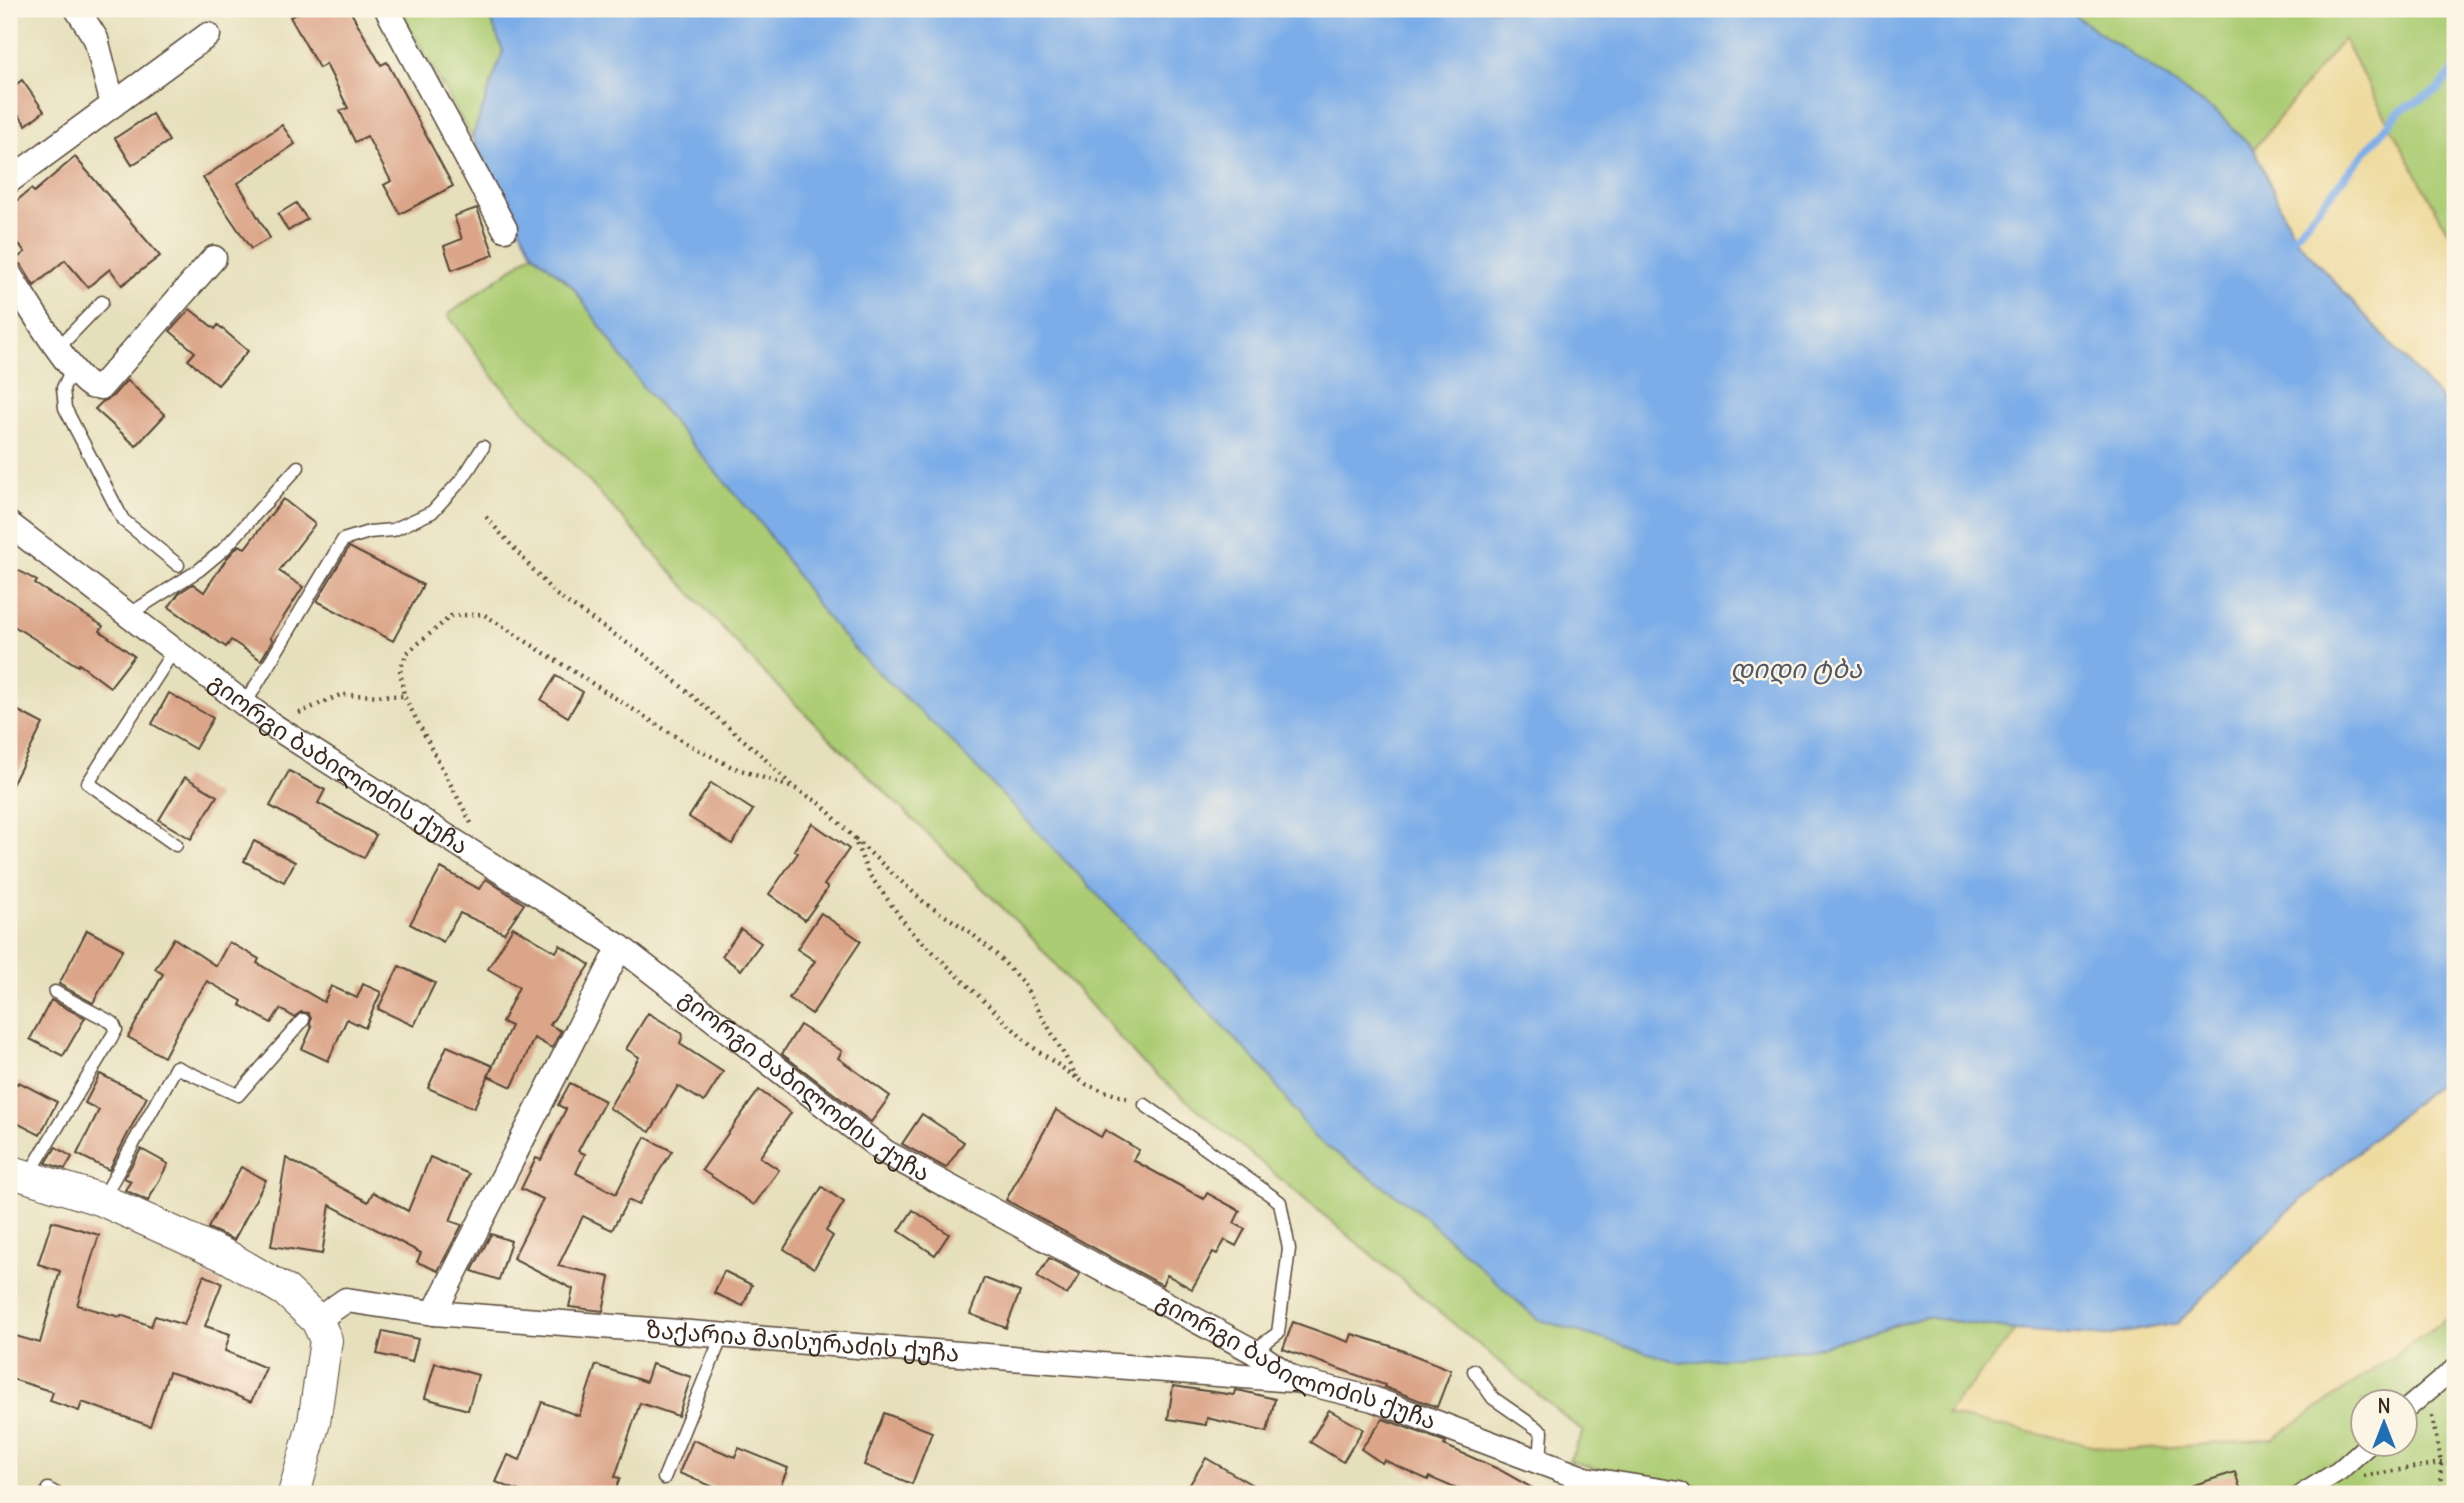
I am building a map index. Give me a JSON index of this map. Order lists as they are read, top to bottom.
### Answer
{
  "streets": {
    "street": ["გიორგი ბაბილოძის ქუჩა", "ზაქარია მაისურაძის ქუჩა"]
  },
  "crossings": [
    ["გიორგი ბაბილოძის ქუჩა", "ზაქარია მაისურაძის ქუჩა"]
  ],
  "water": ["დიდი ტბა"],
  "north": "top"
}
